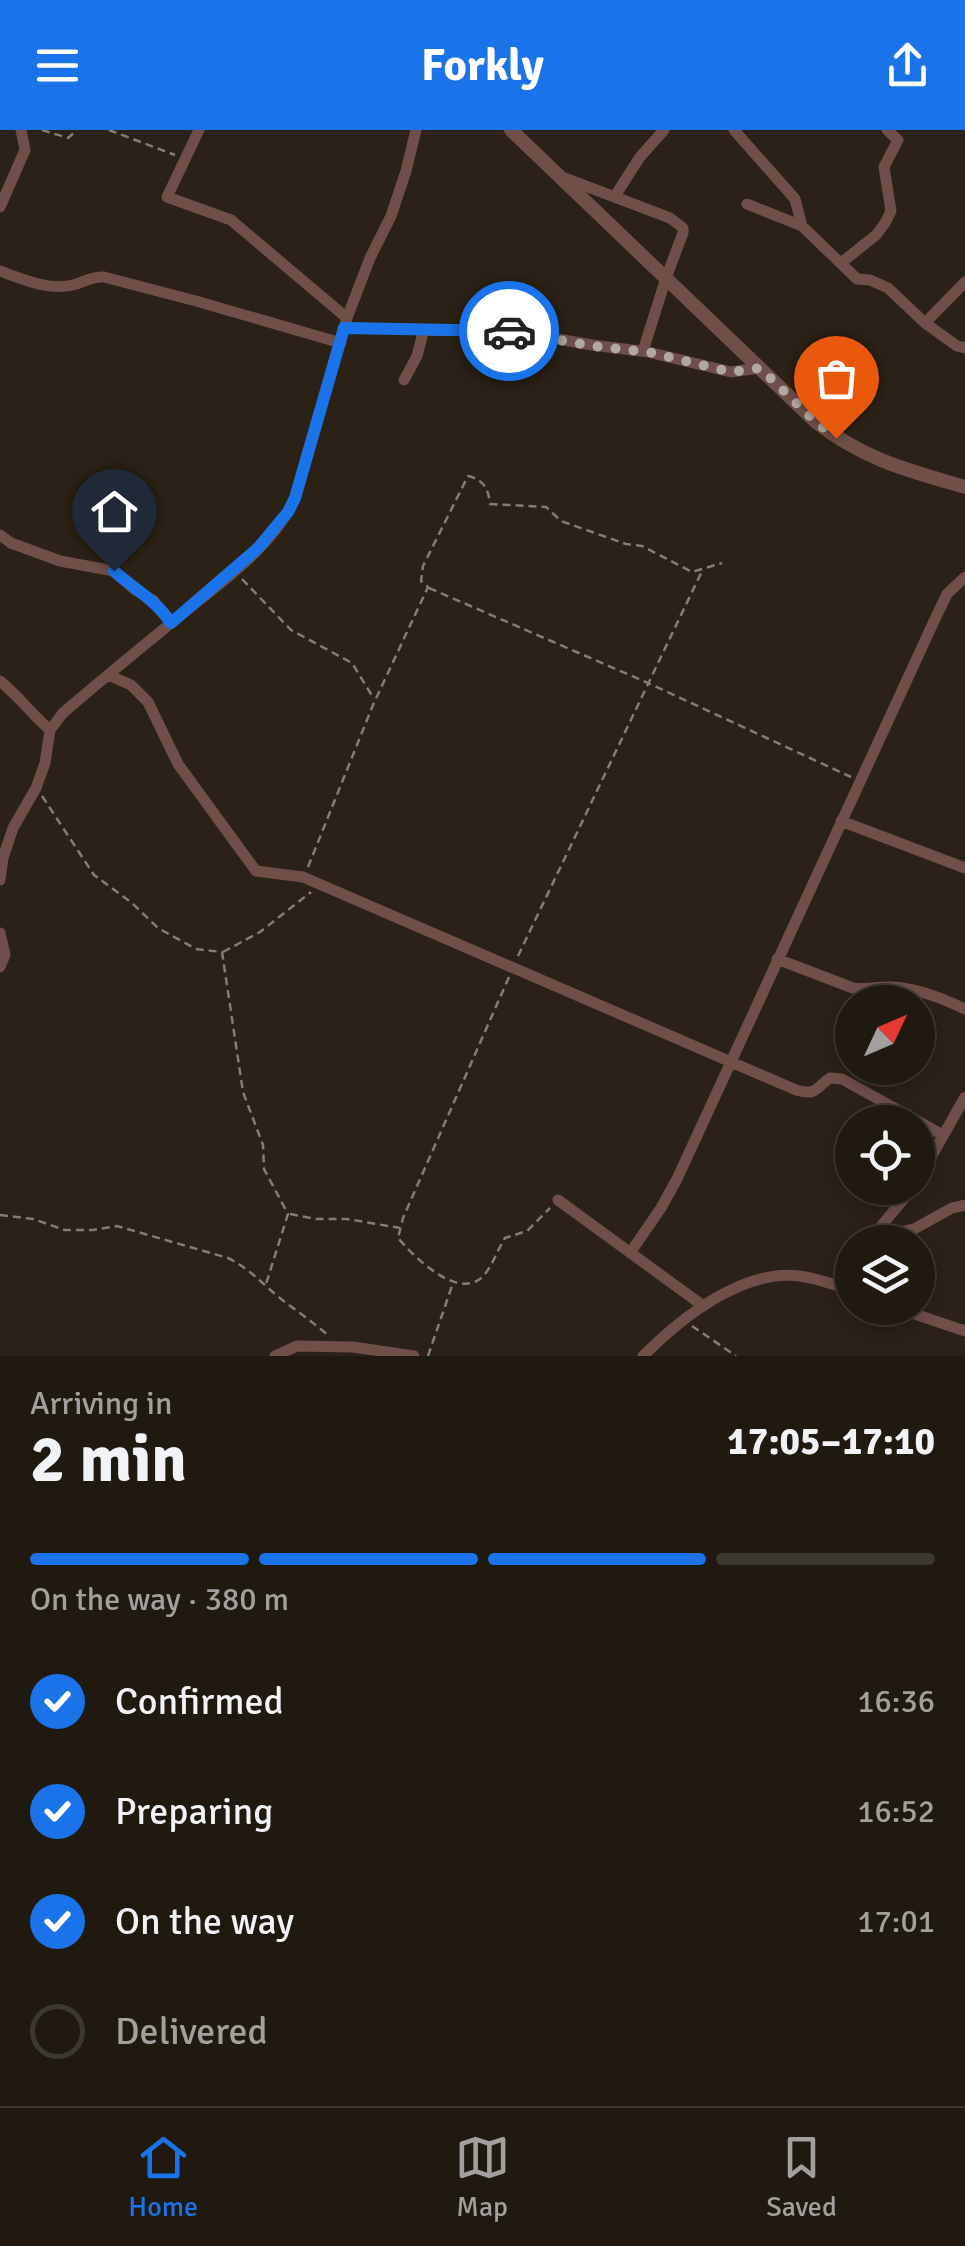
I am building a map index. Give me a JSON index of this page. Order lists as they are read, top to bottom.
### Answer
{
  "north": "top right",
  "page": {
    "header": "Forkly",
    "heading": ["2 min", "Arriving in", "17:05–17:10"],
    "bar": "On the way · 380 m",
    "list": [
      ["Confirmed", "16:36"],
      ["Preparing", "16:52"],
      ["On the way", "17:01"],
      "Delivered"
    ],
    "tabs": ["Home", "Map", "Saved"]
  }
}
